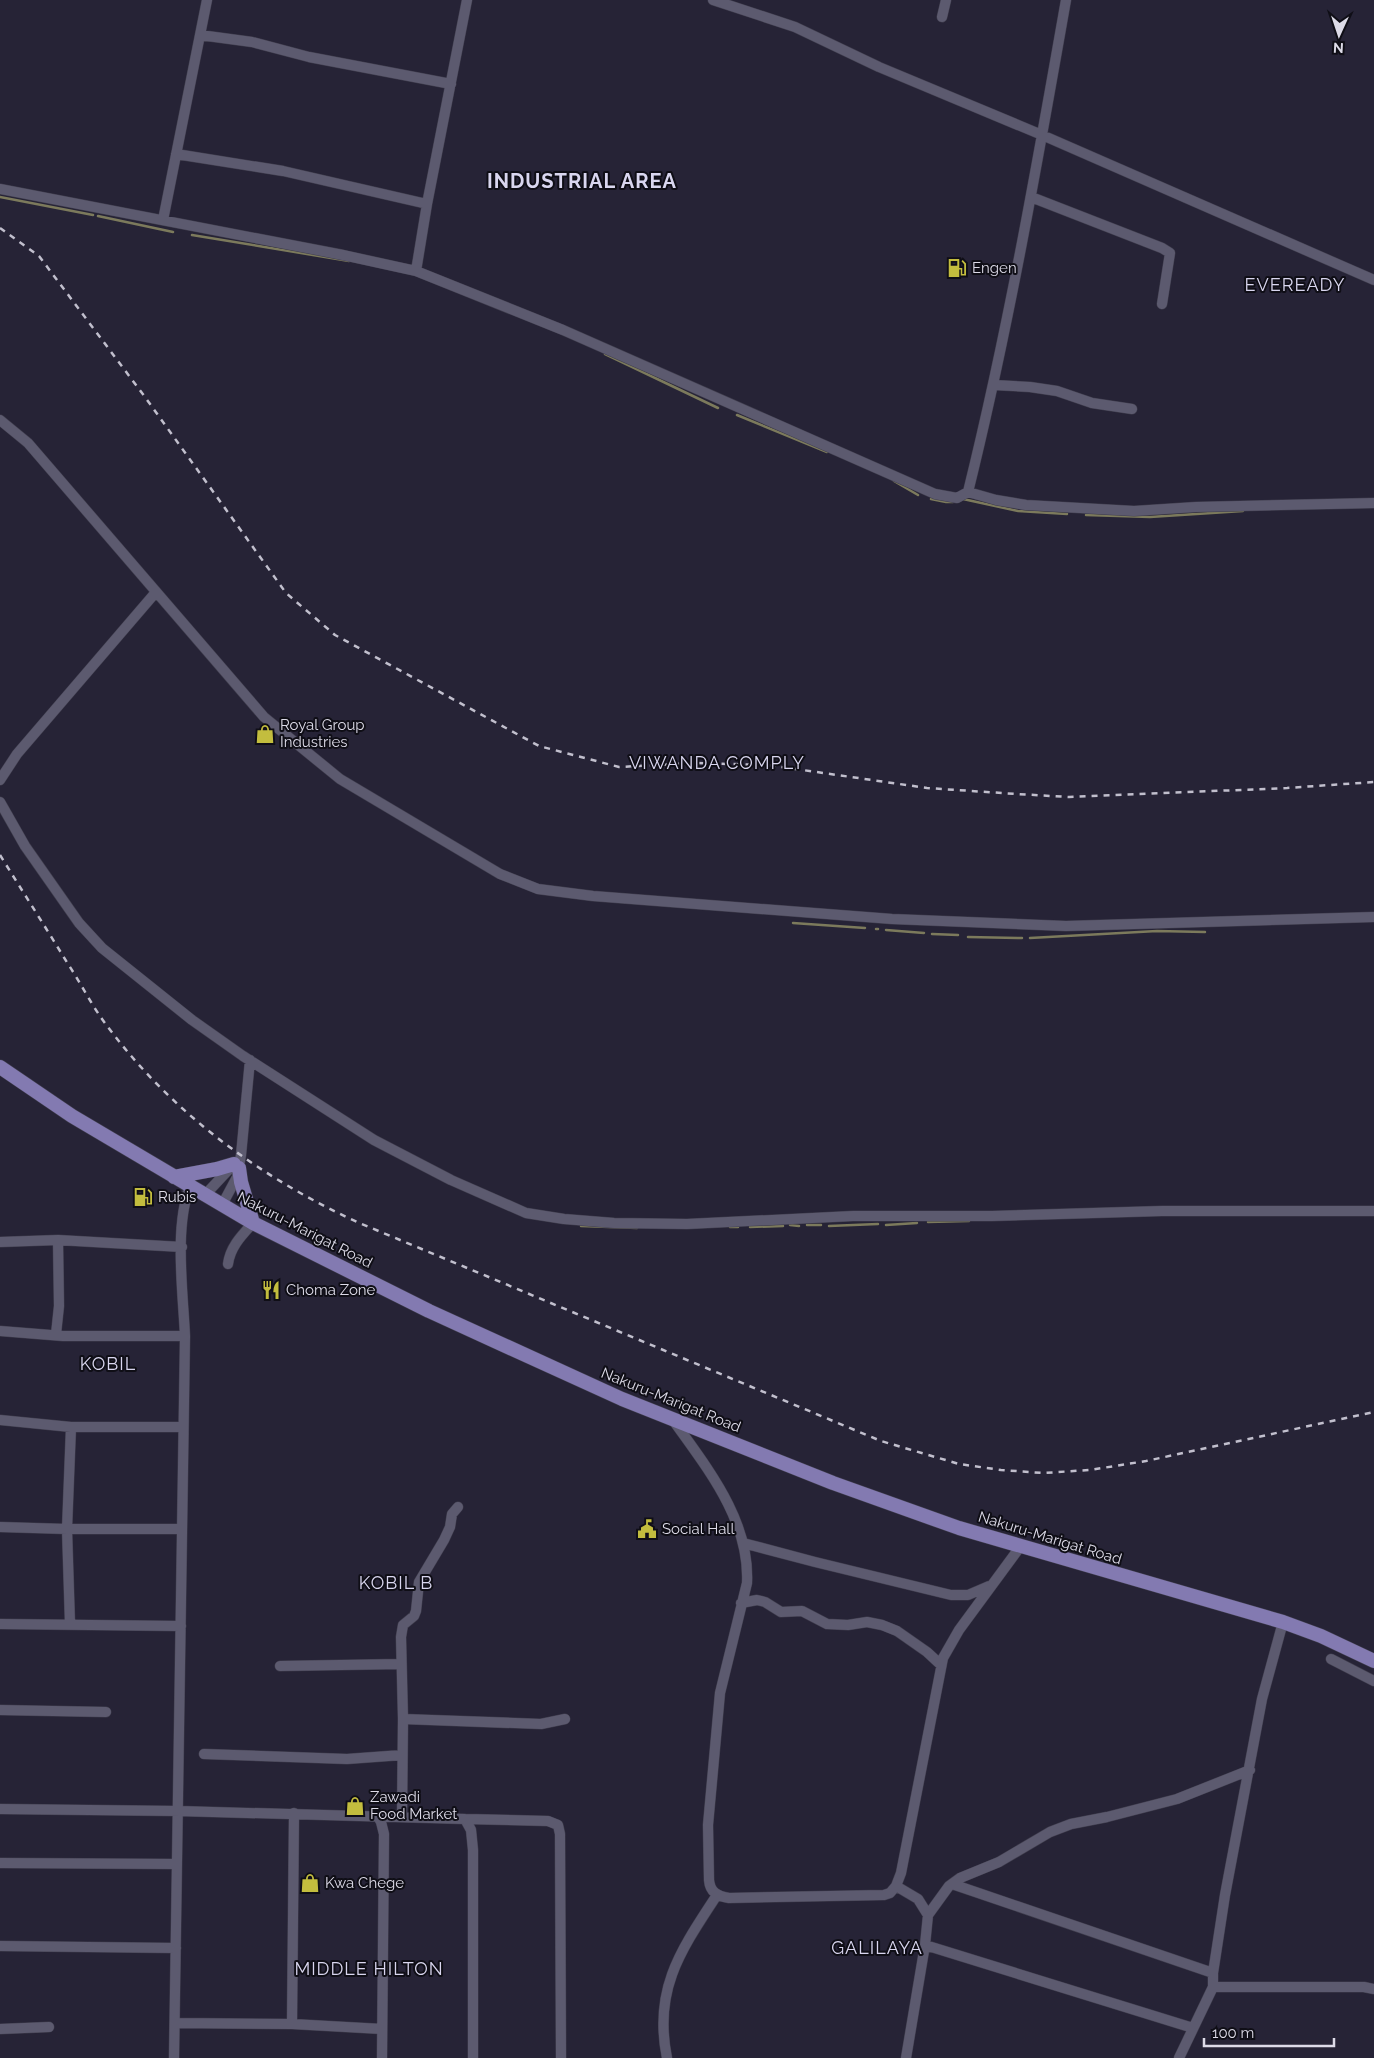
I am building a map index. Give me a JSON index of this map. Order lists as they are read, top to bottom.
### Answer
{
  "streets": {
    "main road": ["Nakuru-Marigat Road"]
  },
  "districts": [
    "INDUSTRIAL AREA",
    "EVEREADY",
    "VIWANDA COMPLY",
    "KOBIL",
    "KOBIL B",
    "GALILAYA",
    "MIDDLE HILTON"
  ],
  "places": {
    "fuel station": ["Engen", "Rubis"],
    "shop": ["Royal Group Industries", "Zawadi Food Market", "Kwa Chege"],
    "restaurant": ["Choma Zone"],
    "public building": ["Social Hall"]
  },
  "scale_bar": "100 m",
  "north": "bottom"
}
